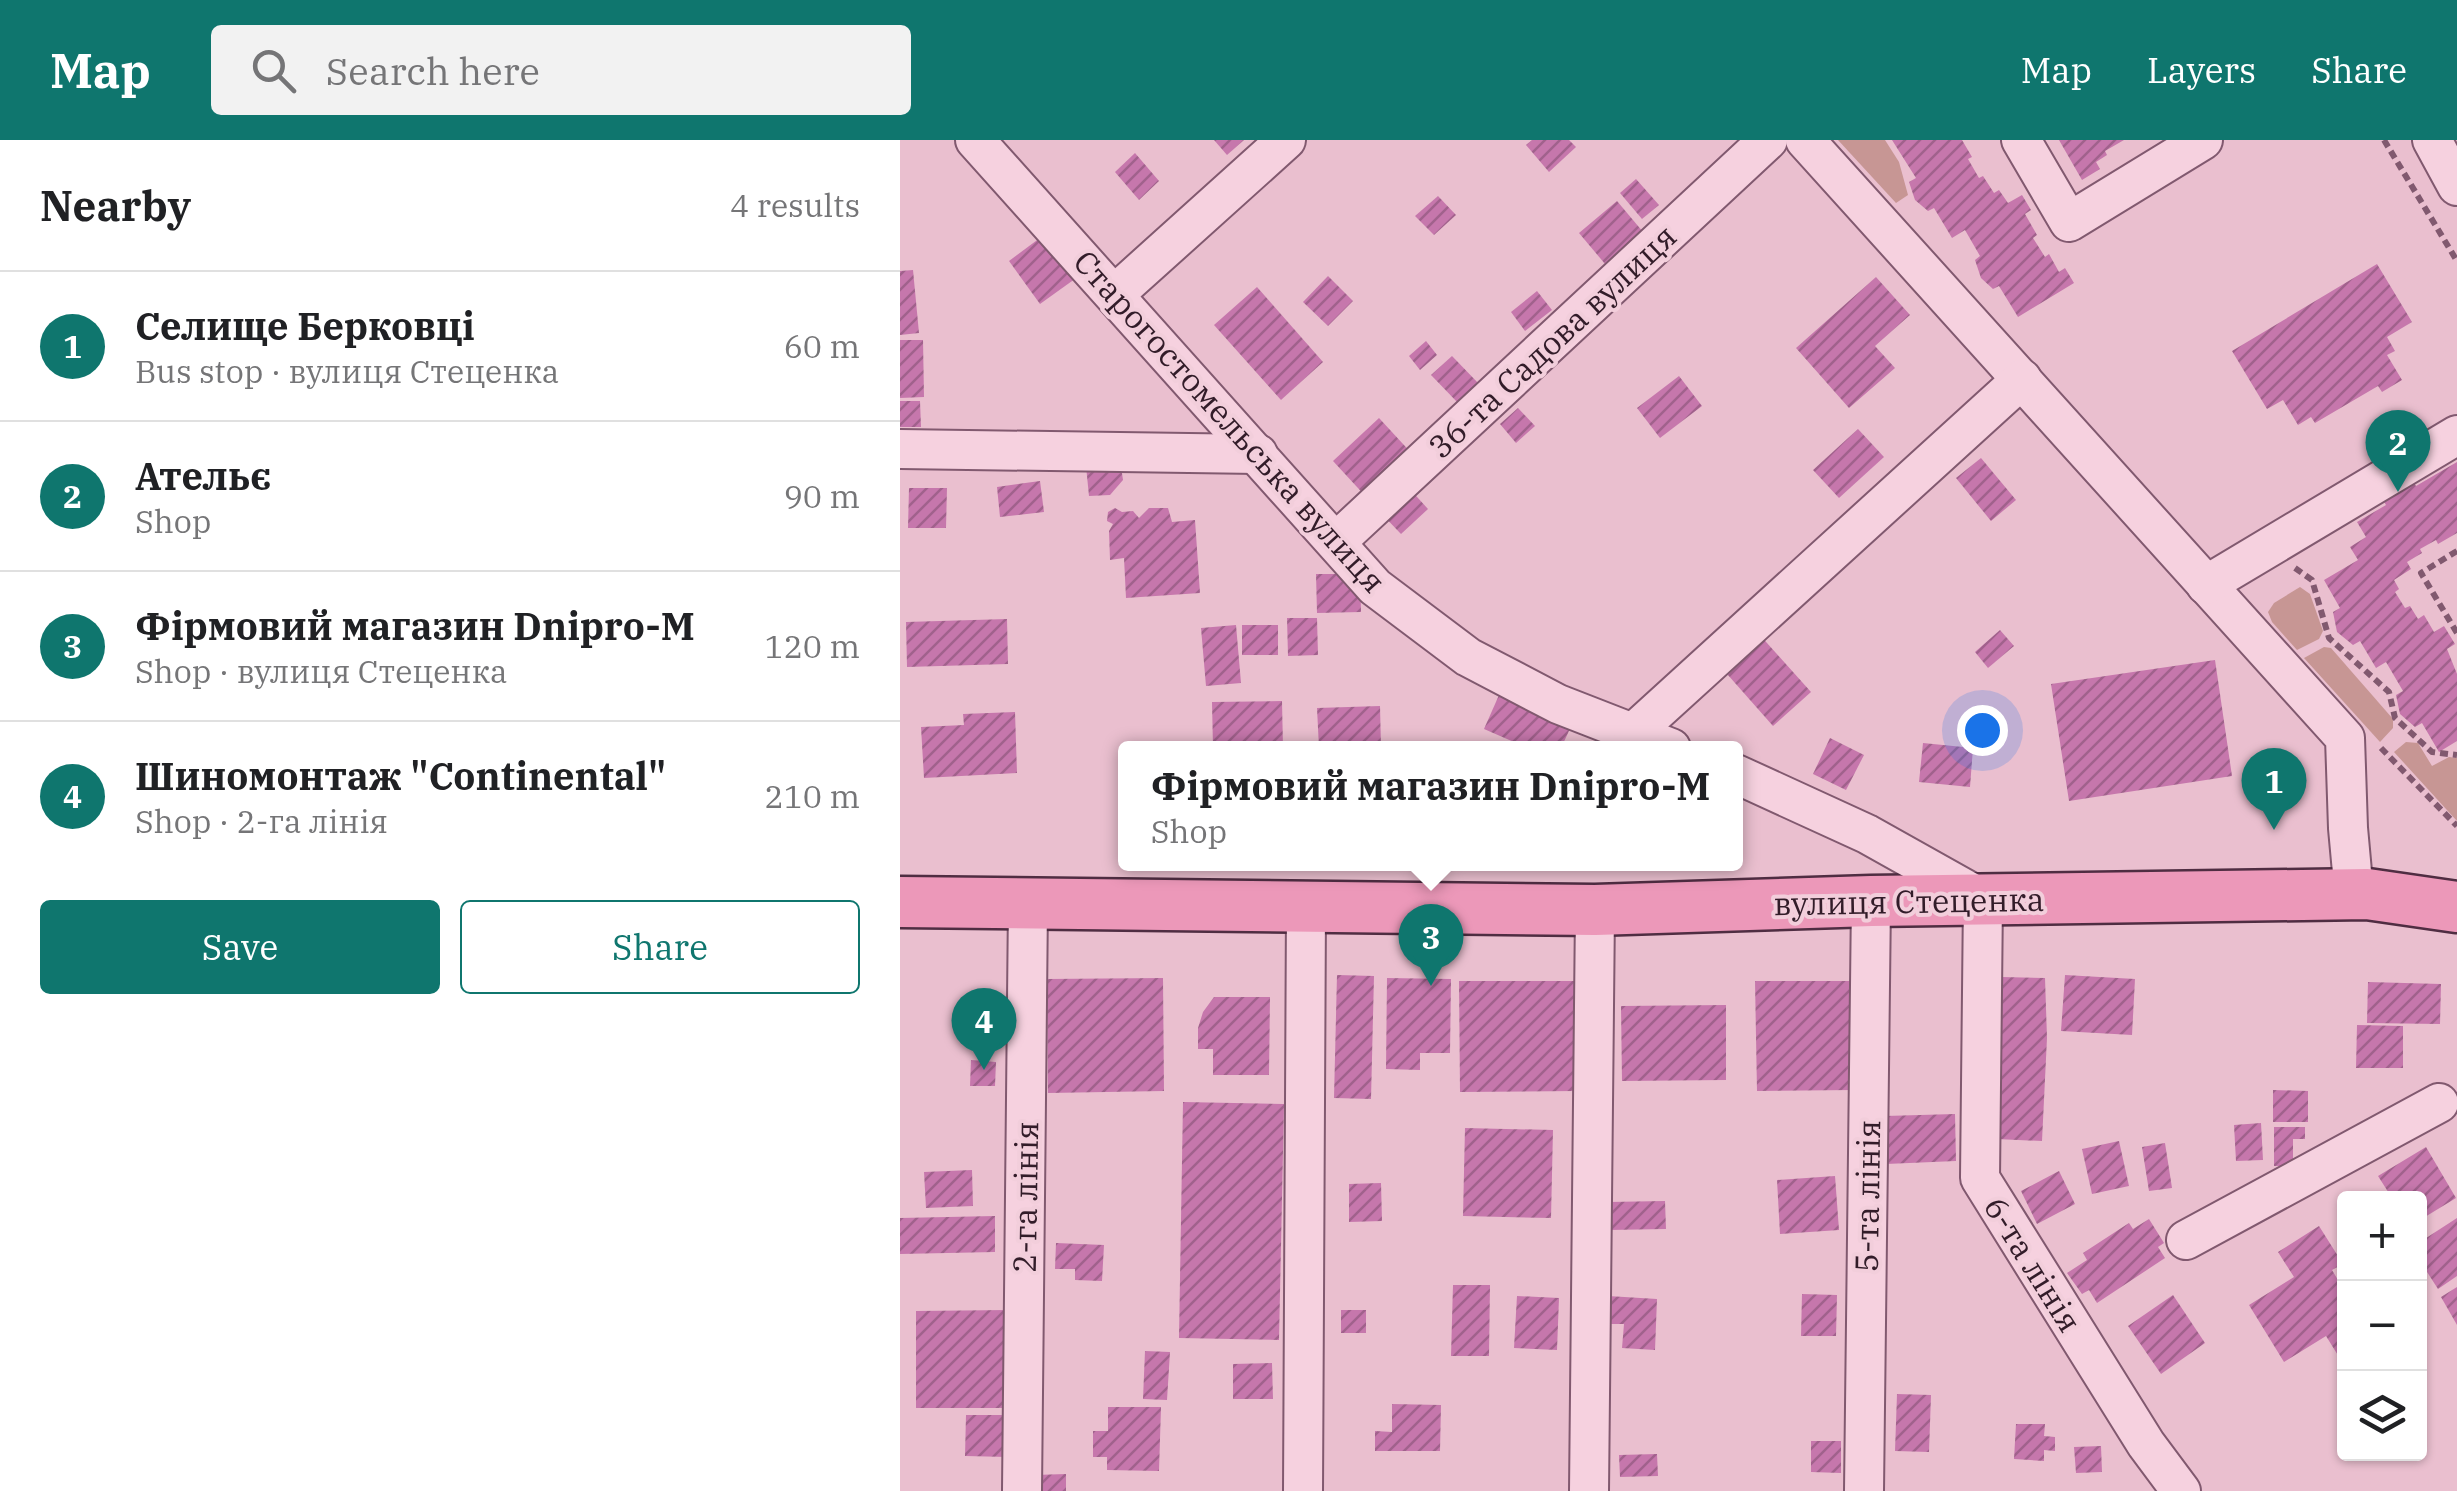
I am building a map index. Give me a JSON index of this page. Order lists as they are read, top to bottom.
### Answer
{
  "streets": {
    "main road": ["вулиця Стеценка"],
    "street": [
      "36-та Садова вулиця",
      "Старогостомельська вулиця",
      "5-та лінія",
      "2-га лінія",
      "6-та лінія"
    ]
  },
  "crossings": [
    ["36-та Садова вулиця", "Старогостомельська вулиця"],
    ["вулиця Стеценка", "5-та лінія"],
    ["вулиця Стеценка", "2-га лінія"],
    ["вулиця Стеценка", "6-та лінія"]
  ],
  "page": {
    "header": "Map",
    "search": "Search here",
    "nav": ["Map", "Layers", "Share"],
    "heading": ["Nearby", "4 results"],
    "list": [
      {
        "mark": "1",
        "name": "Селище Берковці",
        "note": "Bus stop · вулиця Стеценка",
        "value": "60 m"
      },
      {
        "mark": "2",
        "name": "Ательє",
        "note": "Shop",
        "value": "90 m"
      },
      {
        "mark": "3",
        "name": "Фірмовий магазин Dnipro-M",
        "note": "Shop · вулиця Стеценка",
        "value": "120 m"
      },
      {
        "mark": "4",
        "name": "Шиномонтаж \"Continental\"",
        "note": "Shop · 2-га лінія",
        "value": "210 m"
      }
    ],
    "pins": [
      "2",
      "1",
      "3",
      "4"
    ],
    "popup": ["Фірмовий магазин Dnipro-M", "Shop"],
    "buttons": ["Save", "Share"],
    "map_buttons": ["+", "−"]
  }
}
